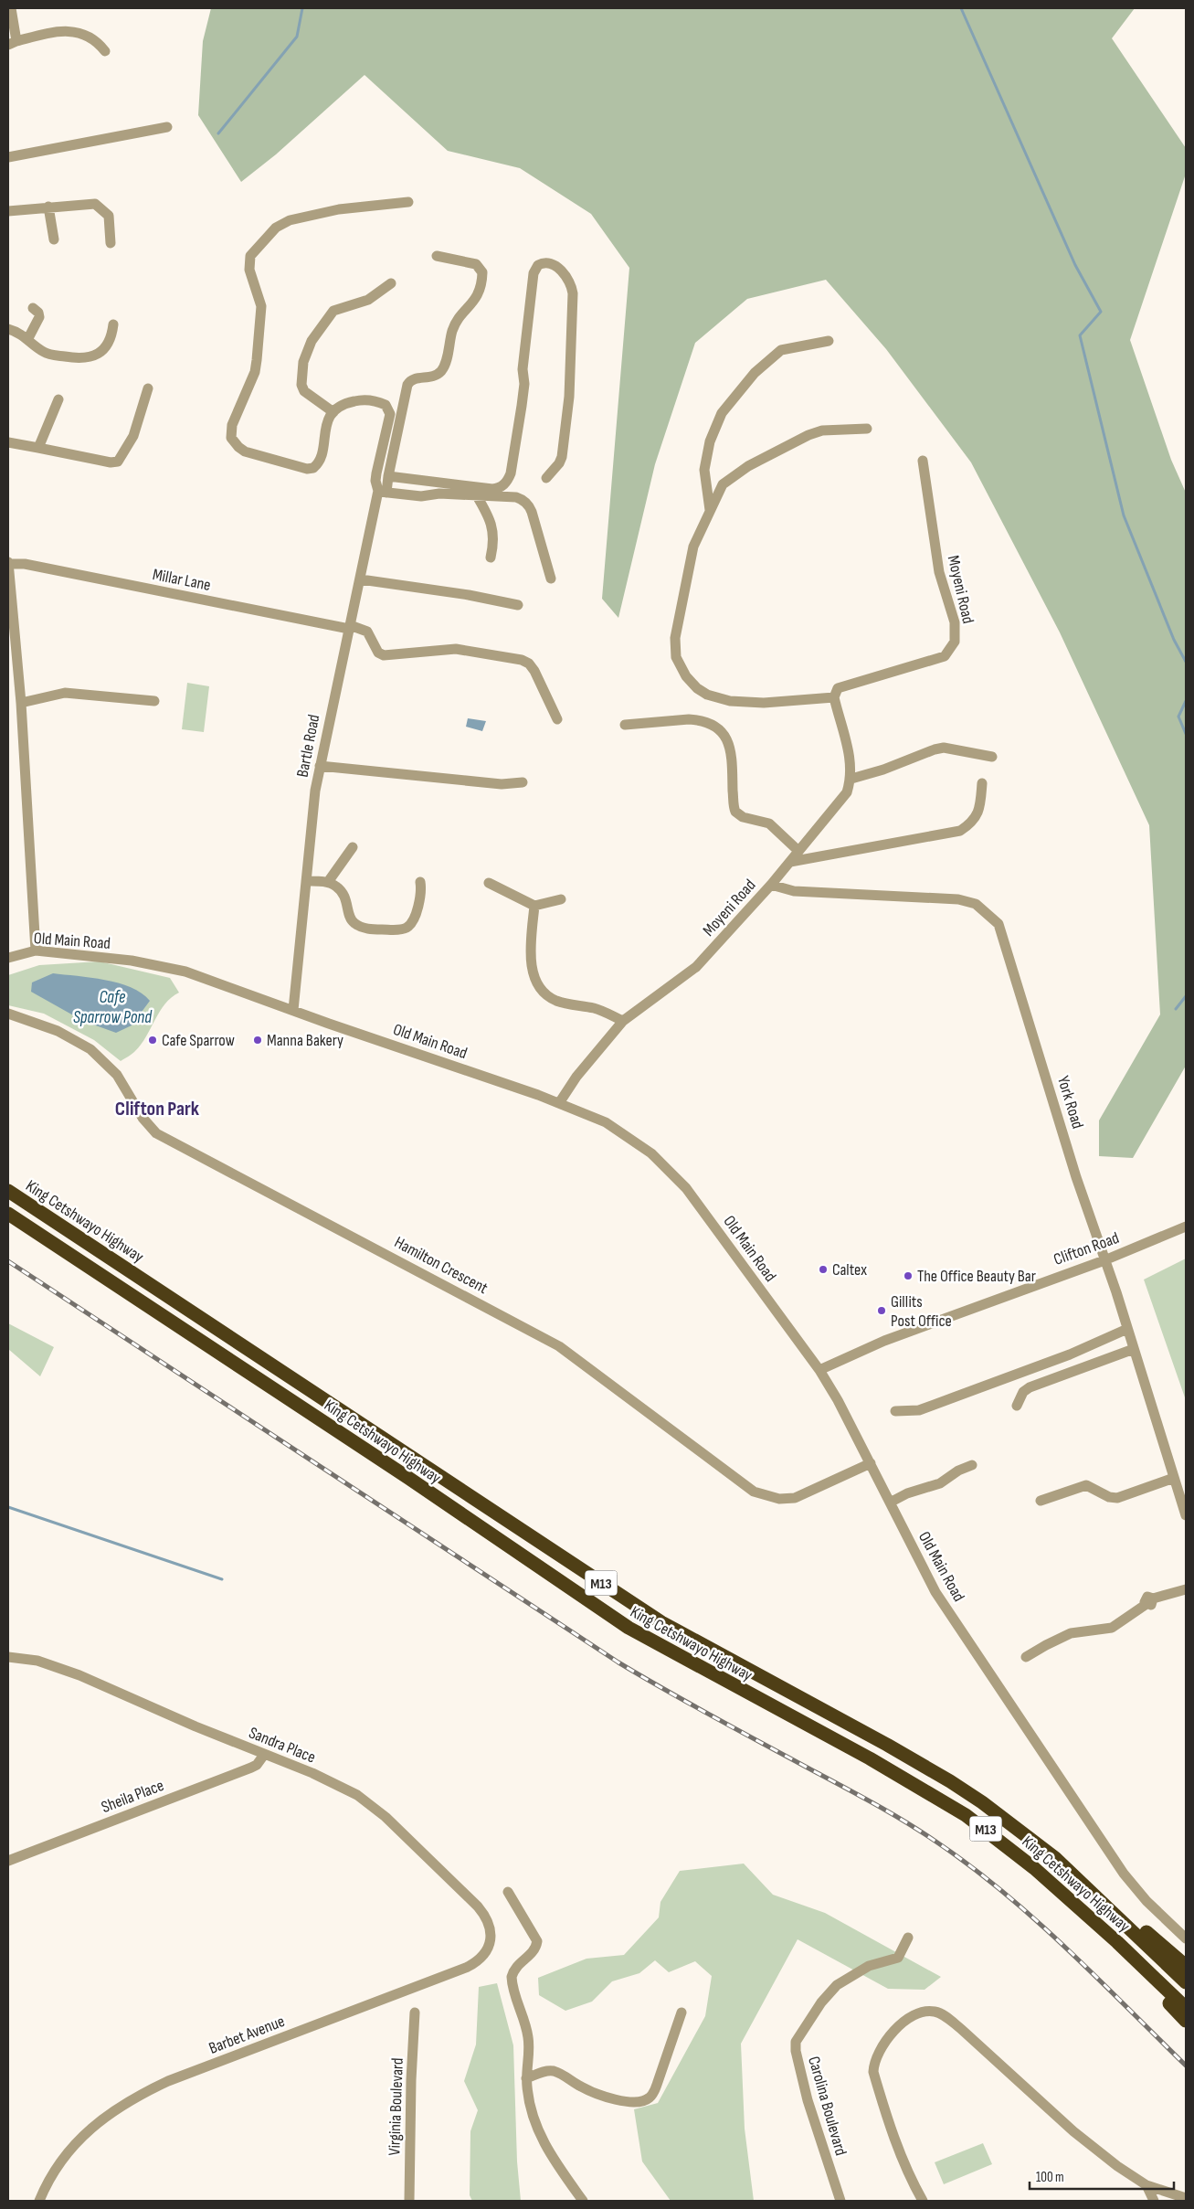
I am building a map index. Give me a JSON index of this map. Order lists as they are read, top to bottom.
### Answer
{
  "streets": {
    "highway": ["King Cetshwayo Highway", "M13"],
    "street": [
      "Millar Lane",
      "Moyeni Road",
      "Bartle Road",
      "Old Main Road",
      "York Road",
      "Clifton Road",
      "Hamilton Crescent",
      "Sandra Place",
      "Sheila Place",
      "Barbet Avenue",
      "Carolina Boulevard",
      "Virginia Boulevard"
    ]
  },
  "crossings": [
    ["Millar Lane", "Bartle Road"],
    ["Moyeni Road", "Old Main Road"],
    ["Moyeni Road", "York Road"],
    ["Bartle Road", "Old Main Road"],
    ["Old Main Road", "Clifton Road"],
    ["Old Main Road", "Hamilton Crescent"],
    ["York Road", "Clifton Road"],
    ["Sandra Place", "Sheila Place"],
    ["Sandra Place", "Barbet Avenue"]
  ],
  "districts": ["Clifton Park"],
  "water": ["Cafe Sparrow Pond"],
  "places": [
    "Cafe Sparrow",
    "Manna Bakery",
    "Caltex",
    "The Office Beauty Bar",
    "Gillits Post Office"
  ],
  "scale_bar": "100 m"
}
